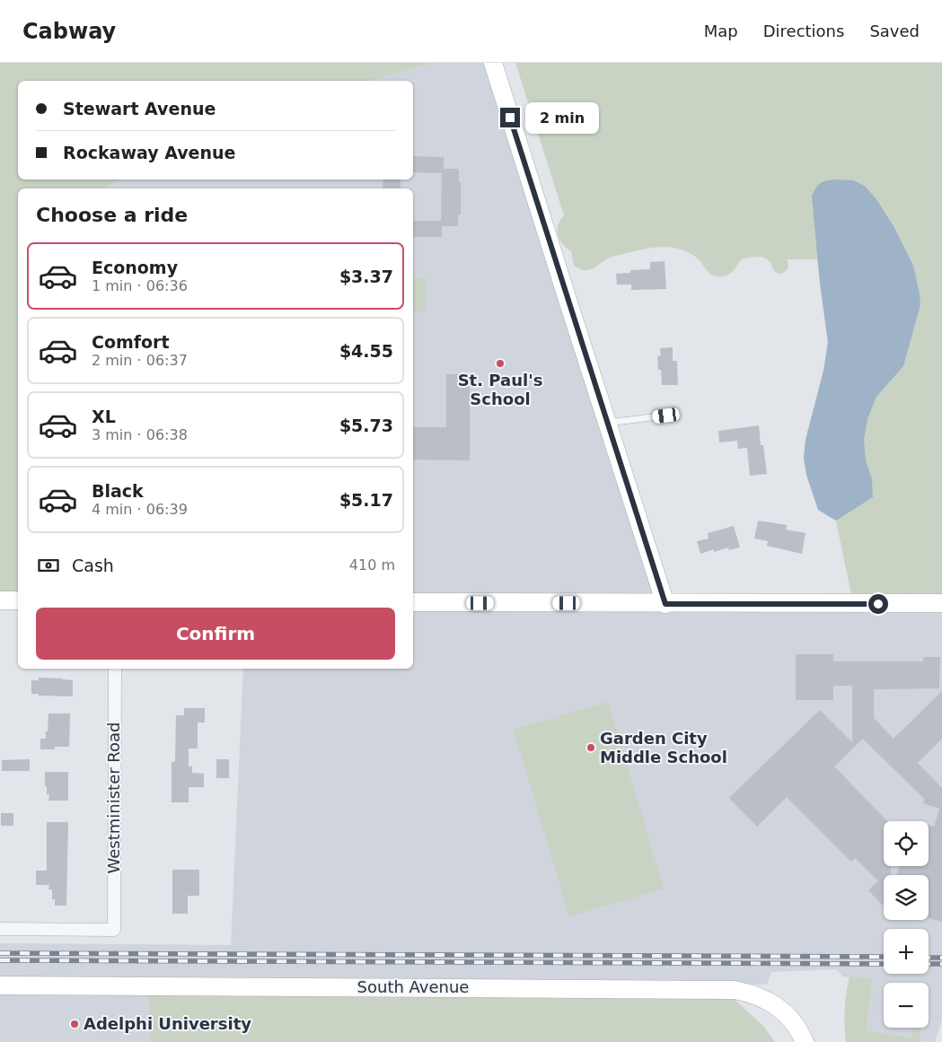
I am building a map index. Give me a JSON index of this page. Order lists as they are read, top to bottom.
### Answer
{
  "streets": {
    "main road": ["South Avenue"],
    "street": ["Westminister Road"]
  },
  "places": ["St. Paul's School", "Garden City Middle School", "Adelphi University"],
  "page": {
    "header": "Cabway",
    "nav": ["Map", "Directions", "Saved"],
    "banner": ["Stewart Avenue", "Rockaway Avenue"],
    "bubble": "2 min",
    "heading": "Choose a ride",
    "list": [
      {
        "name": "Economy",
        "note": "1 min · 06:36",
        "value": "$3.37"
      },
      {
        "name": "Comfort",
        "note": "2 min · 06:37",
        "value": "$4.55"
      },
      {
        "name": "XL",
        "note": "3 min · 06:38",
        "value": "$5.73"
      },
      {
        "name": "Black",
        "note": "4 min · 06:39",
        "value": "$5.17"
      }
    ],
    "pay": ["Cash", "410 m"],
    "buttons": "Confirm",
    "map_buttons": ["+", "−"]
  }
}
